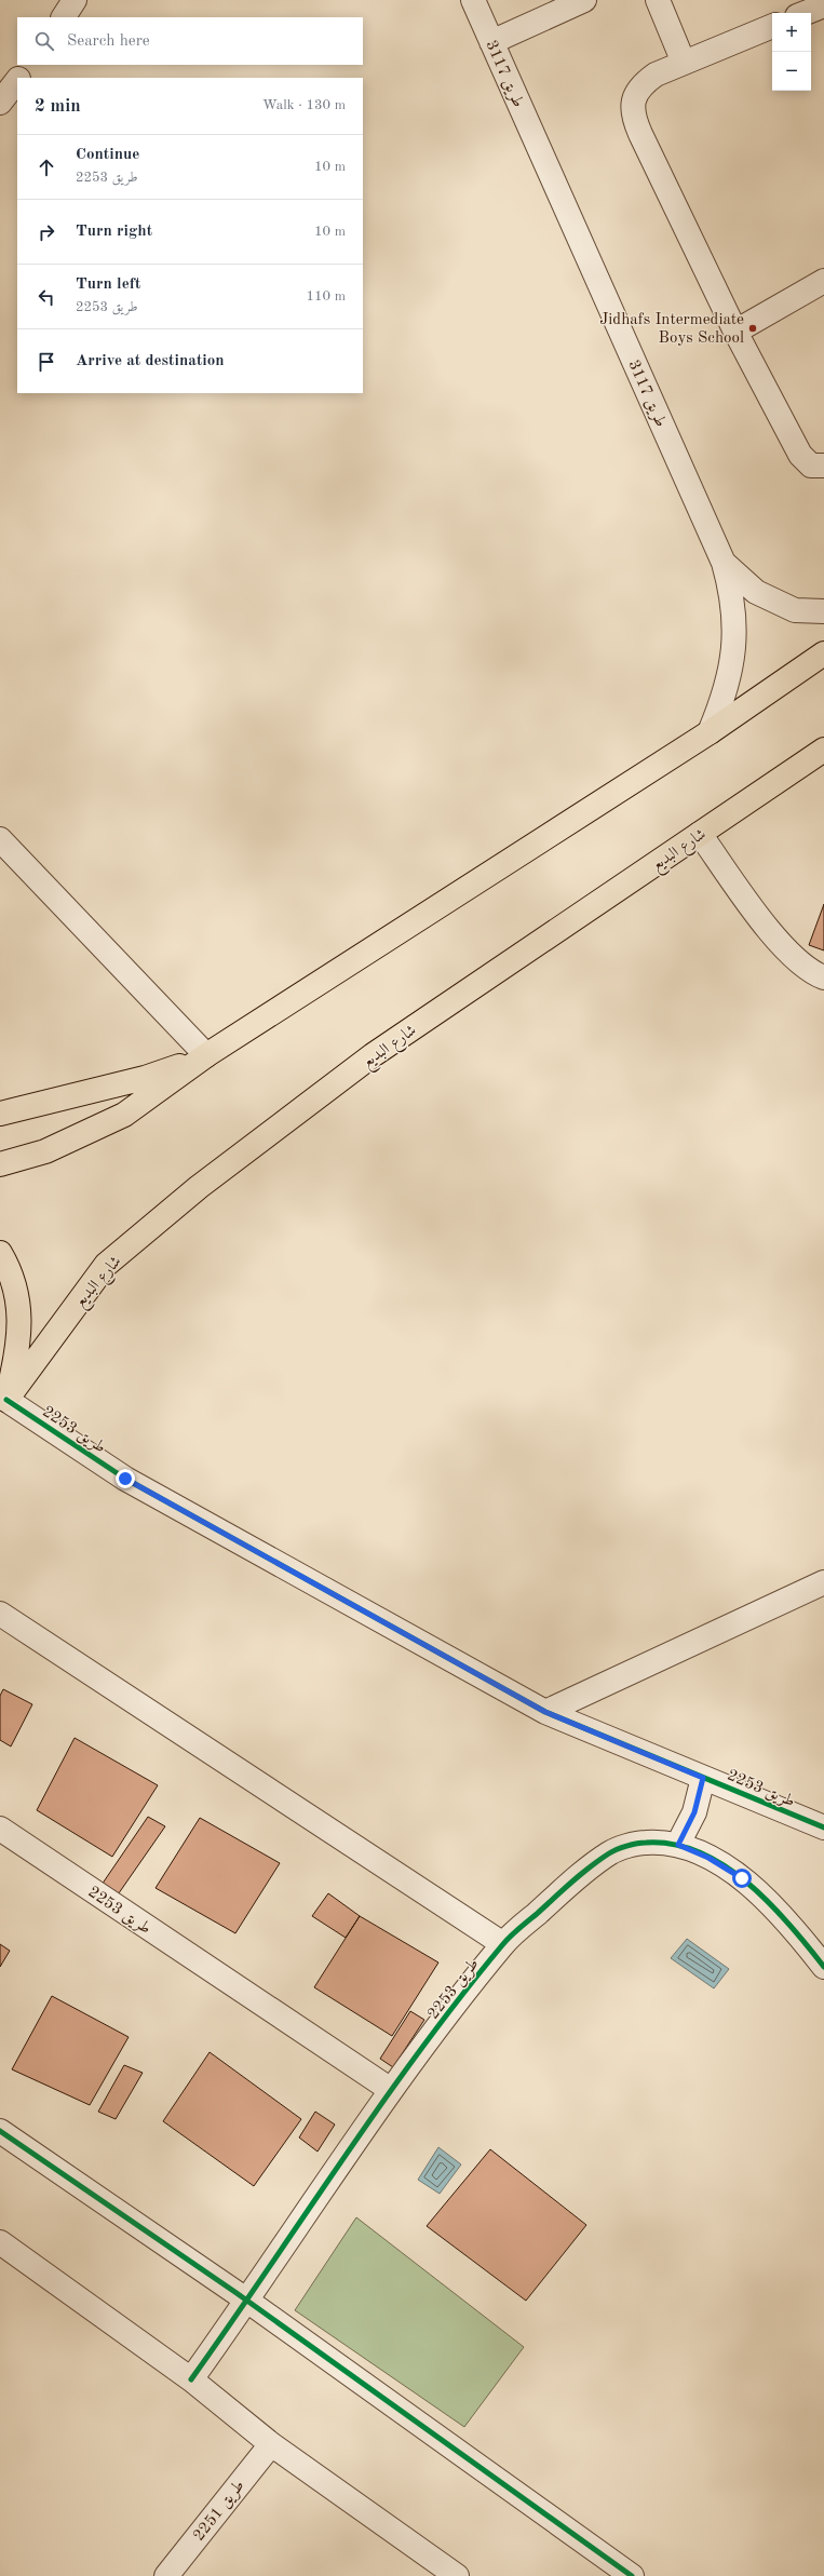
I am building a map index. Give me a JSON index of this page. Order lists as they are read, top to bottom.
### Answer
{
  "streets": {
    "main road": ["شارع البديع"],
    "street": ["طريق 3117", "طريق 2253", "طريق 2251"]
  },
  "crossings": [
    ["شارع البديع", "طريق 2253"]
  ],
  "places": ["Jidhafs Intermediate Boys School"],
  "page": {
    "map_buttons": ["+", "−"],
    "search": "Search here",
    "heading": ["2 min", "Walk · 130 m"],
    "list": [
      ["Continue", "طريق 2253", "10 m"],
      ["Turn right", "10 m"],
      ["Turn left", "طريق 2253", "110 m"],
      "Arrive at destination"
    ]
  }
}
